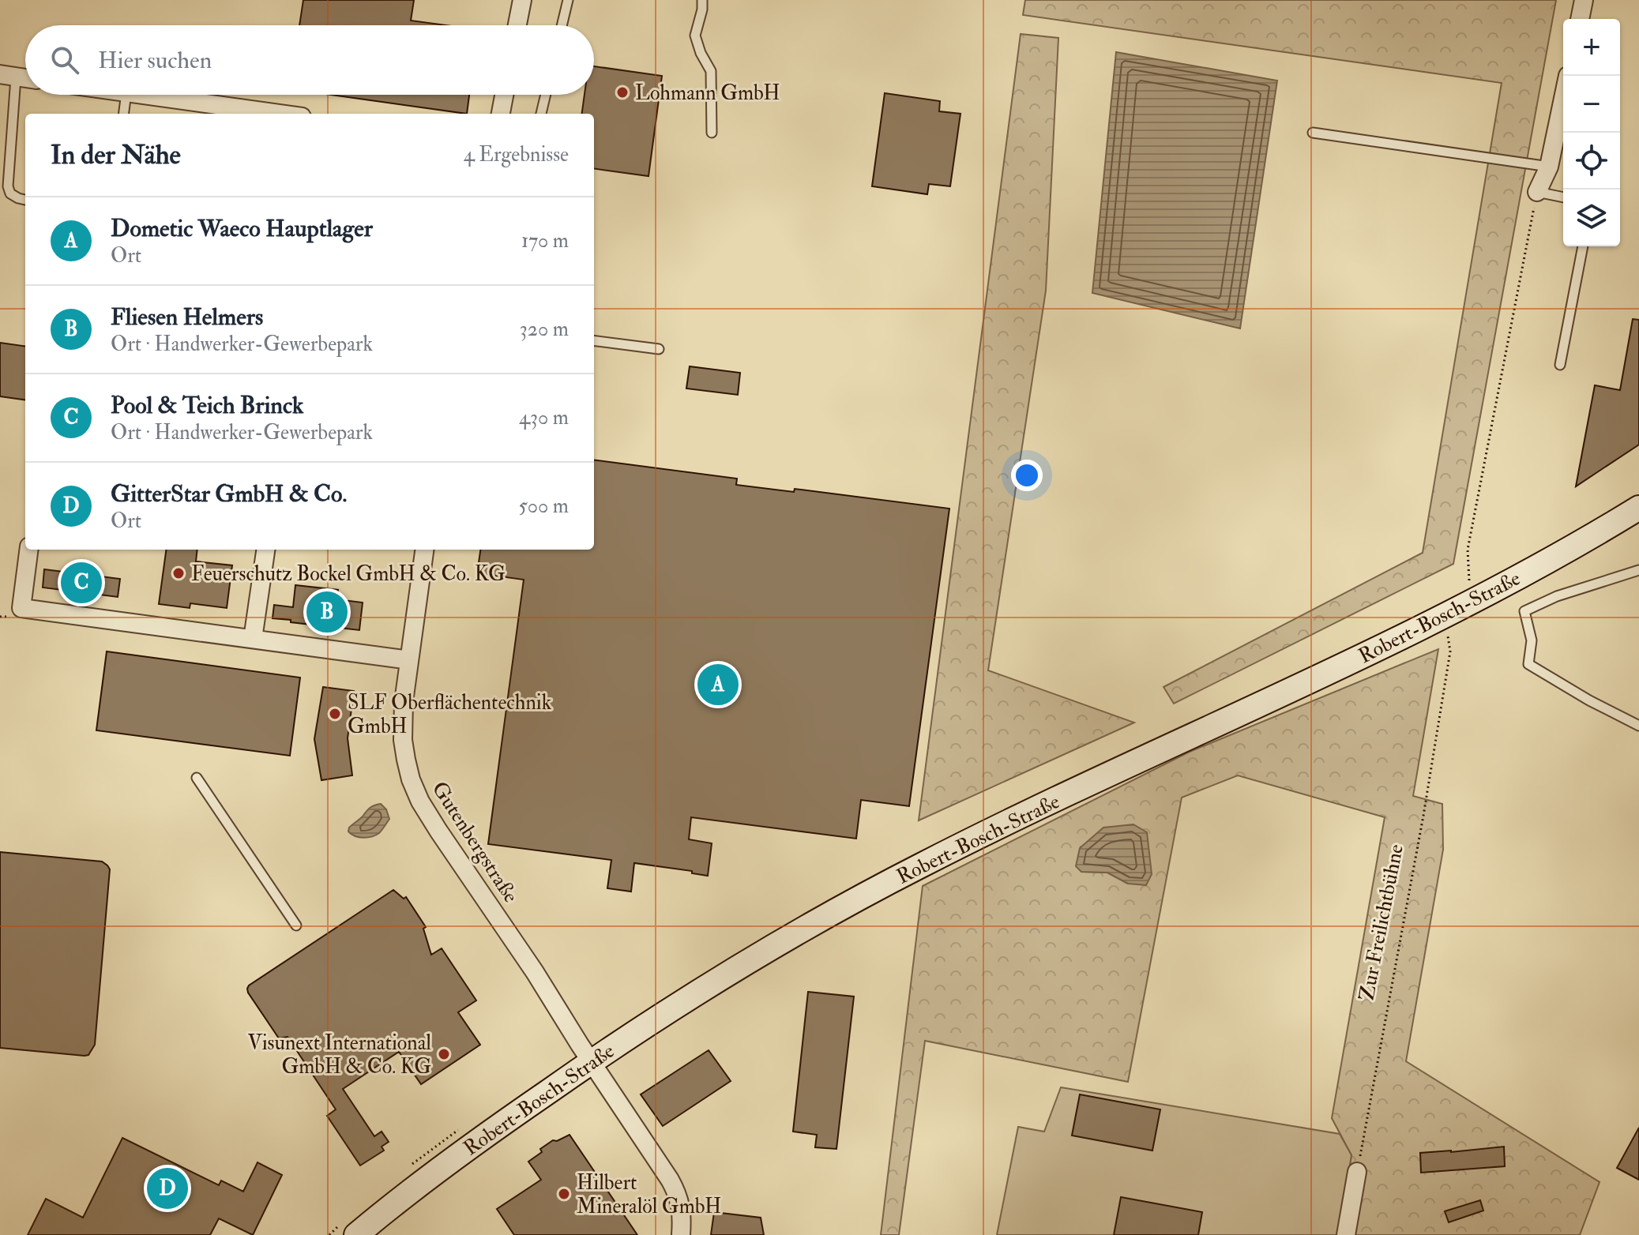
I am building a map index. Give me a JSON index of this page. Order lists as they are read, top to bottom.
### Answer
{
  "streets": {
    "street": ["Robert-Bosch-Straße", "Gutenbergstraße"],
    "path": ["Zur Freilichtbühne"]
  },
  "crossings": [
    ["Robert-Bosch-Straße", "Gutenbergstraße"],
    ["Robert-Bosch-Straße", "Zur Freilichtbühne"]
  ],
  "places": [
    "Lohmann GmbH",
    "Feuerschutz Bockel GmbH & Co. KG",
    "SLF Oberflächentechnik GmbH",
    "Visunext International GmbH & Co. KG",
    "Hilbert Mineralöl GmbH"
  ],
  "page": {
    "map_buttons": ["+", "−"],
    "search": "Hier suchen",
    "heading": ["In der Nähe", "4 Ergebnisse"],
    "list": [
      {
        "mark": "A",
        "name": "Dometic Waeco Hauptlager",
        "note": "Ort",
        "value": "170 m"
      },
      {
        "mark": "B",
        "name": "Fliesen Helmers",
        "note": "Ort · Handwerker-Gewerbepark",
        "value": "320 m"
      },
      {
        "mark": "C",
        "name": "Pool & Teich Brinck",
        "note": "Ort · Handwerker-Gewerbepark",
        "value": "430 m"
      },
      {
        "mark": "D",
        "name": "GitterStar GmbH & Co.",
        "note": "Ort",
        "value": "500 m"
      }
    ],
    "pins": [
      "C",
      "B",
      "A",
      "D"
    ]
  }
}
